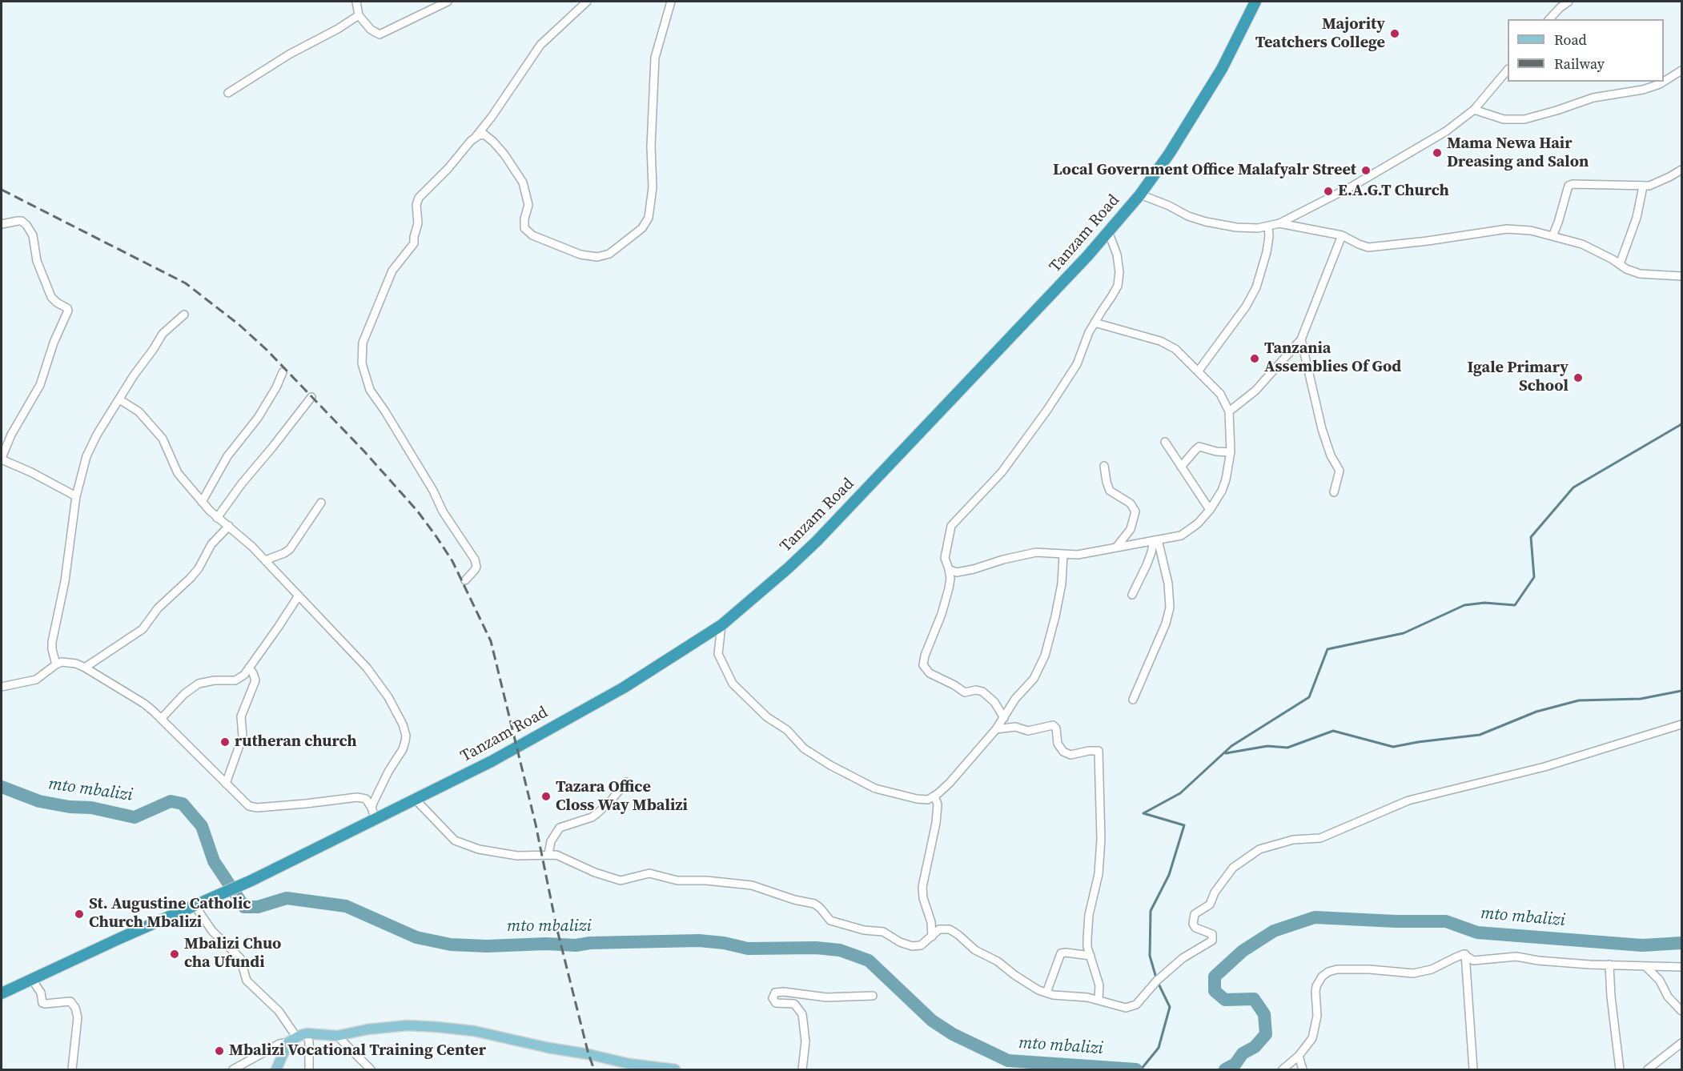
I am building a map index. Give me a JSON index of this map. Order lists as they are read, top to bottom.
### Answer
{
  "streets": {
    "highway": ["Tanzam Road"]
  },
  "water": ["mto mbalizi"],
  "places": [
    "Majority Teatchers College",
    "Mama Newa Hair Dreasing and Salon",
    "Local Government Office Malafyalr Street",
    "E.A.G.T Church",
    "Tanzania Assemblies Of God",
    "Igale Primary School",
    "rutheran church",
    "Tazara Office Closs Way Mbalizi",
    "St. Augustine Catholic Church Mbalizi",
    "Mbalizi Chuo cha Ufundi",
    "Mbalizi Vocational Training Center"
  ],
  "legend": ["Road", "Railway"]
}
